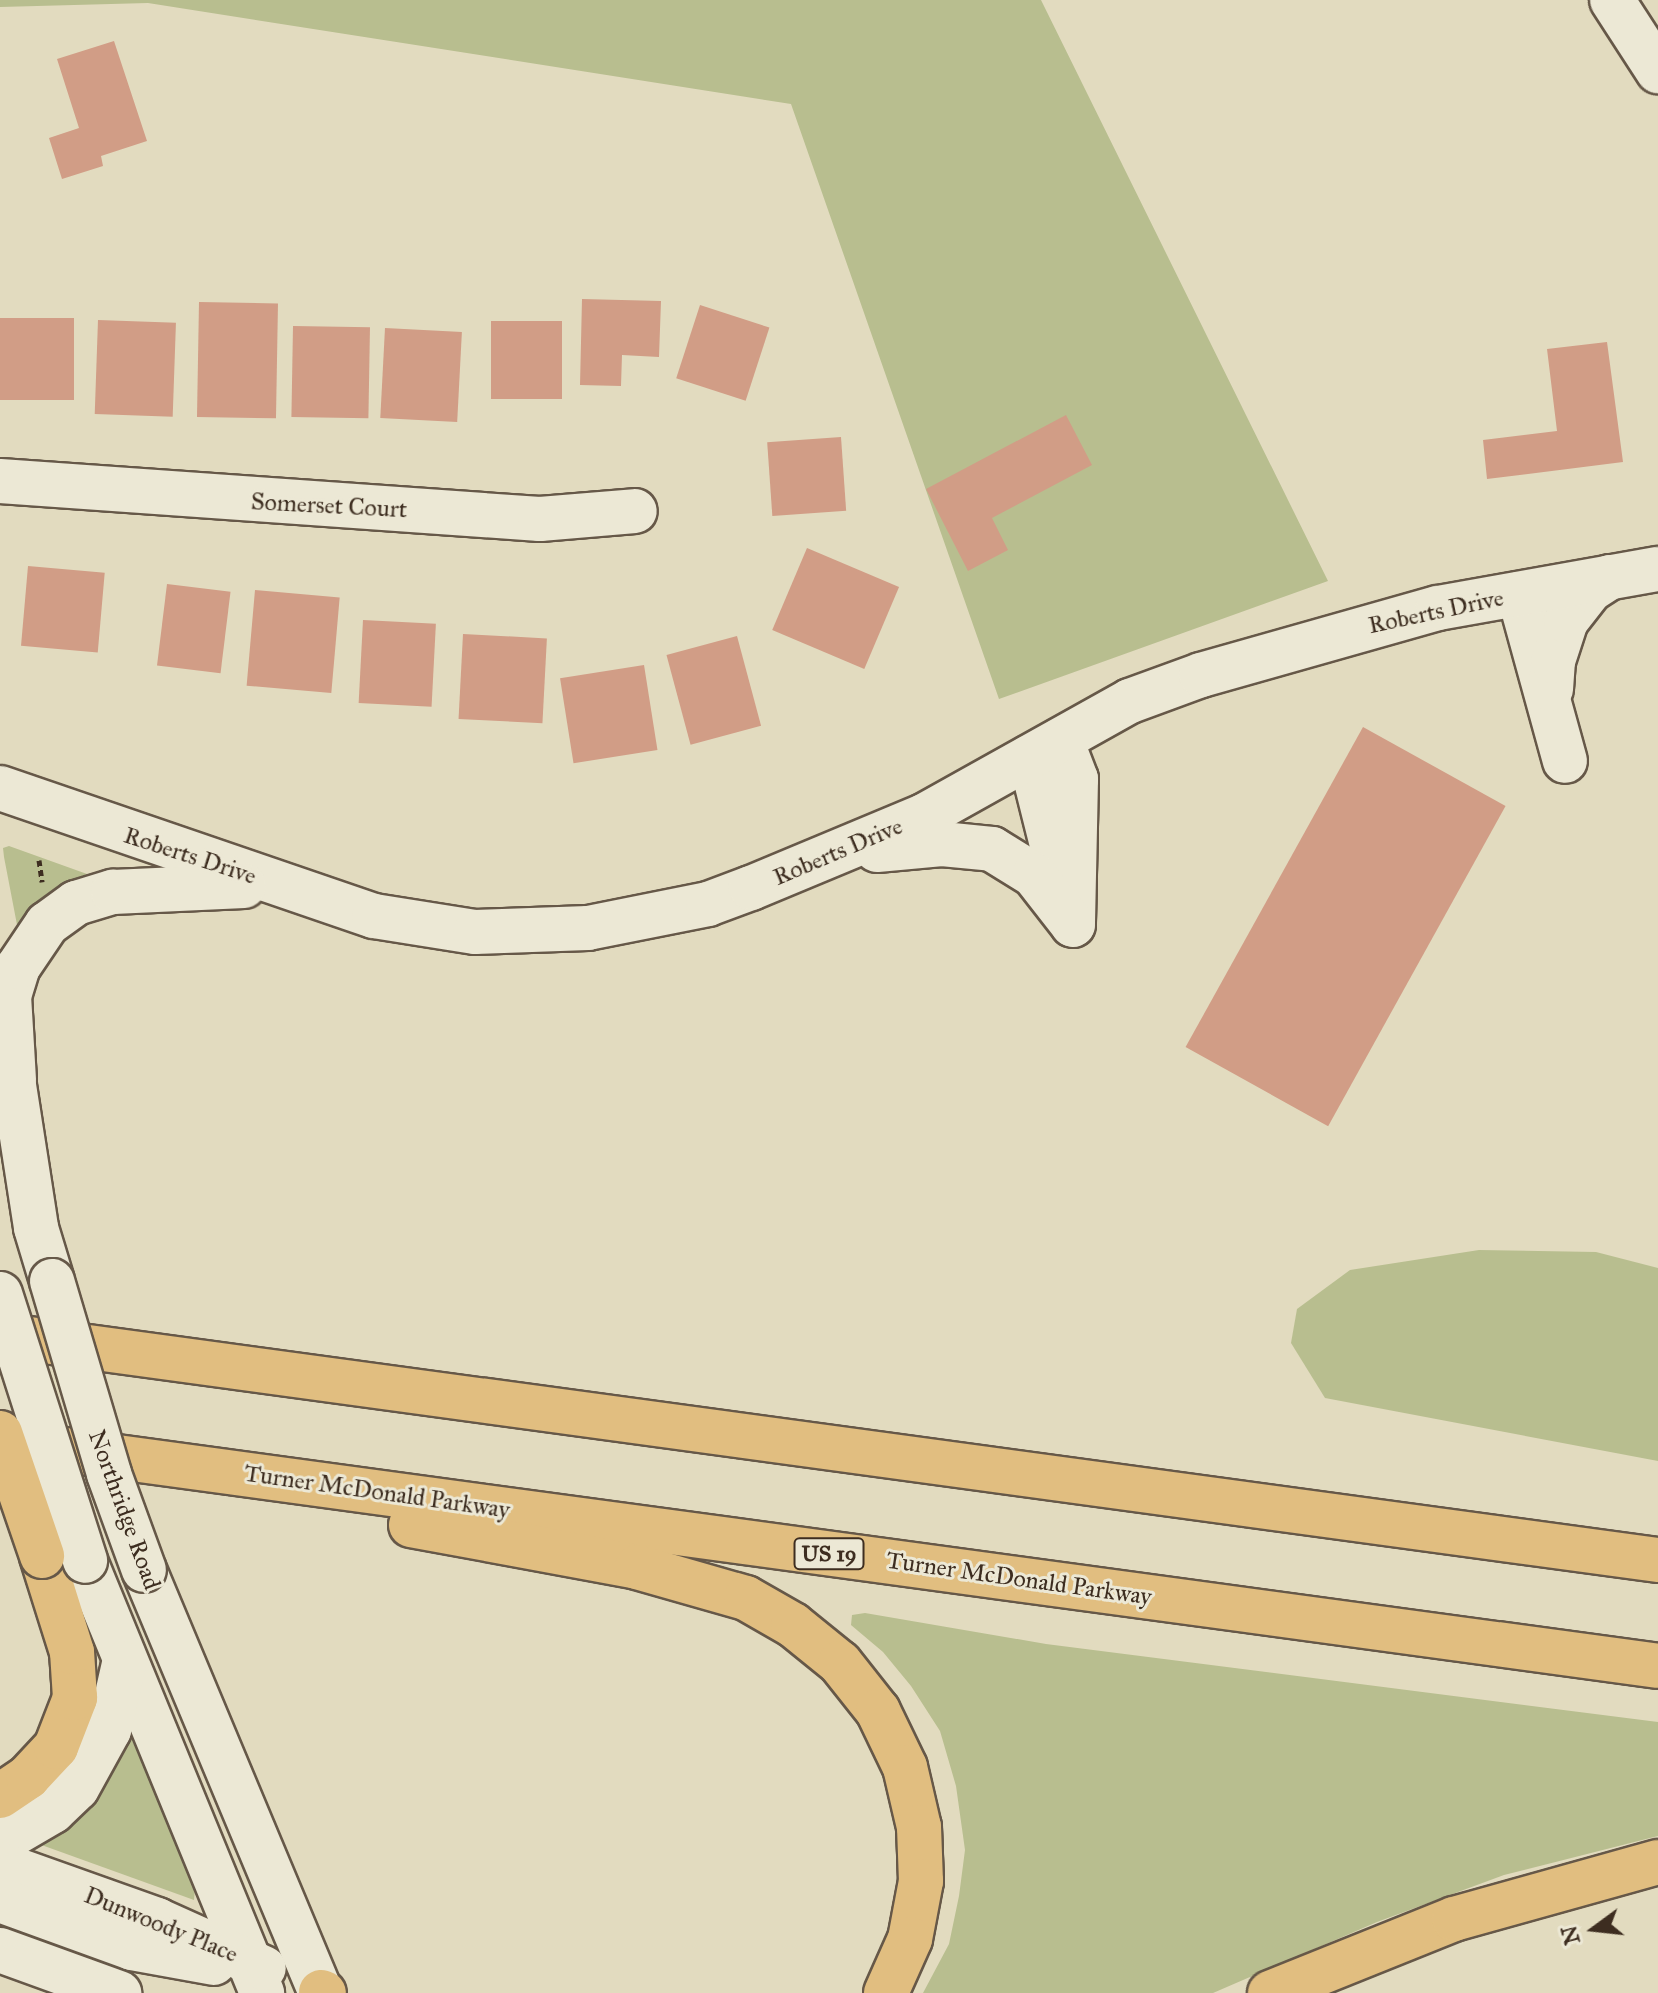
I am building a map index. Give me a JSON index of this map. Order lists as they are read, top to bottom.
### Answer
{
  "streets": {
    "highway": ["Turner McDonald Parkway", "US 19"],
    "street": [
      "Somerset Court",
      "Roberts Drive",
      "Northridge Road",
      "Dunwoody Place"
    ]
  },
  "crossings": [
    ["Northridge Road", "Dunwoody Place"]
  ],
  "north": "left"
}
